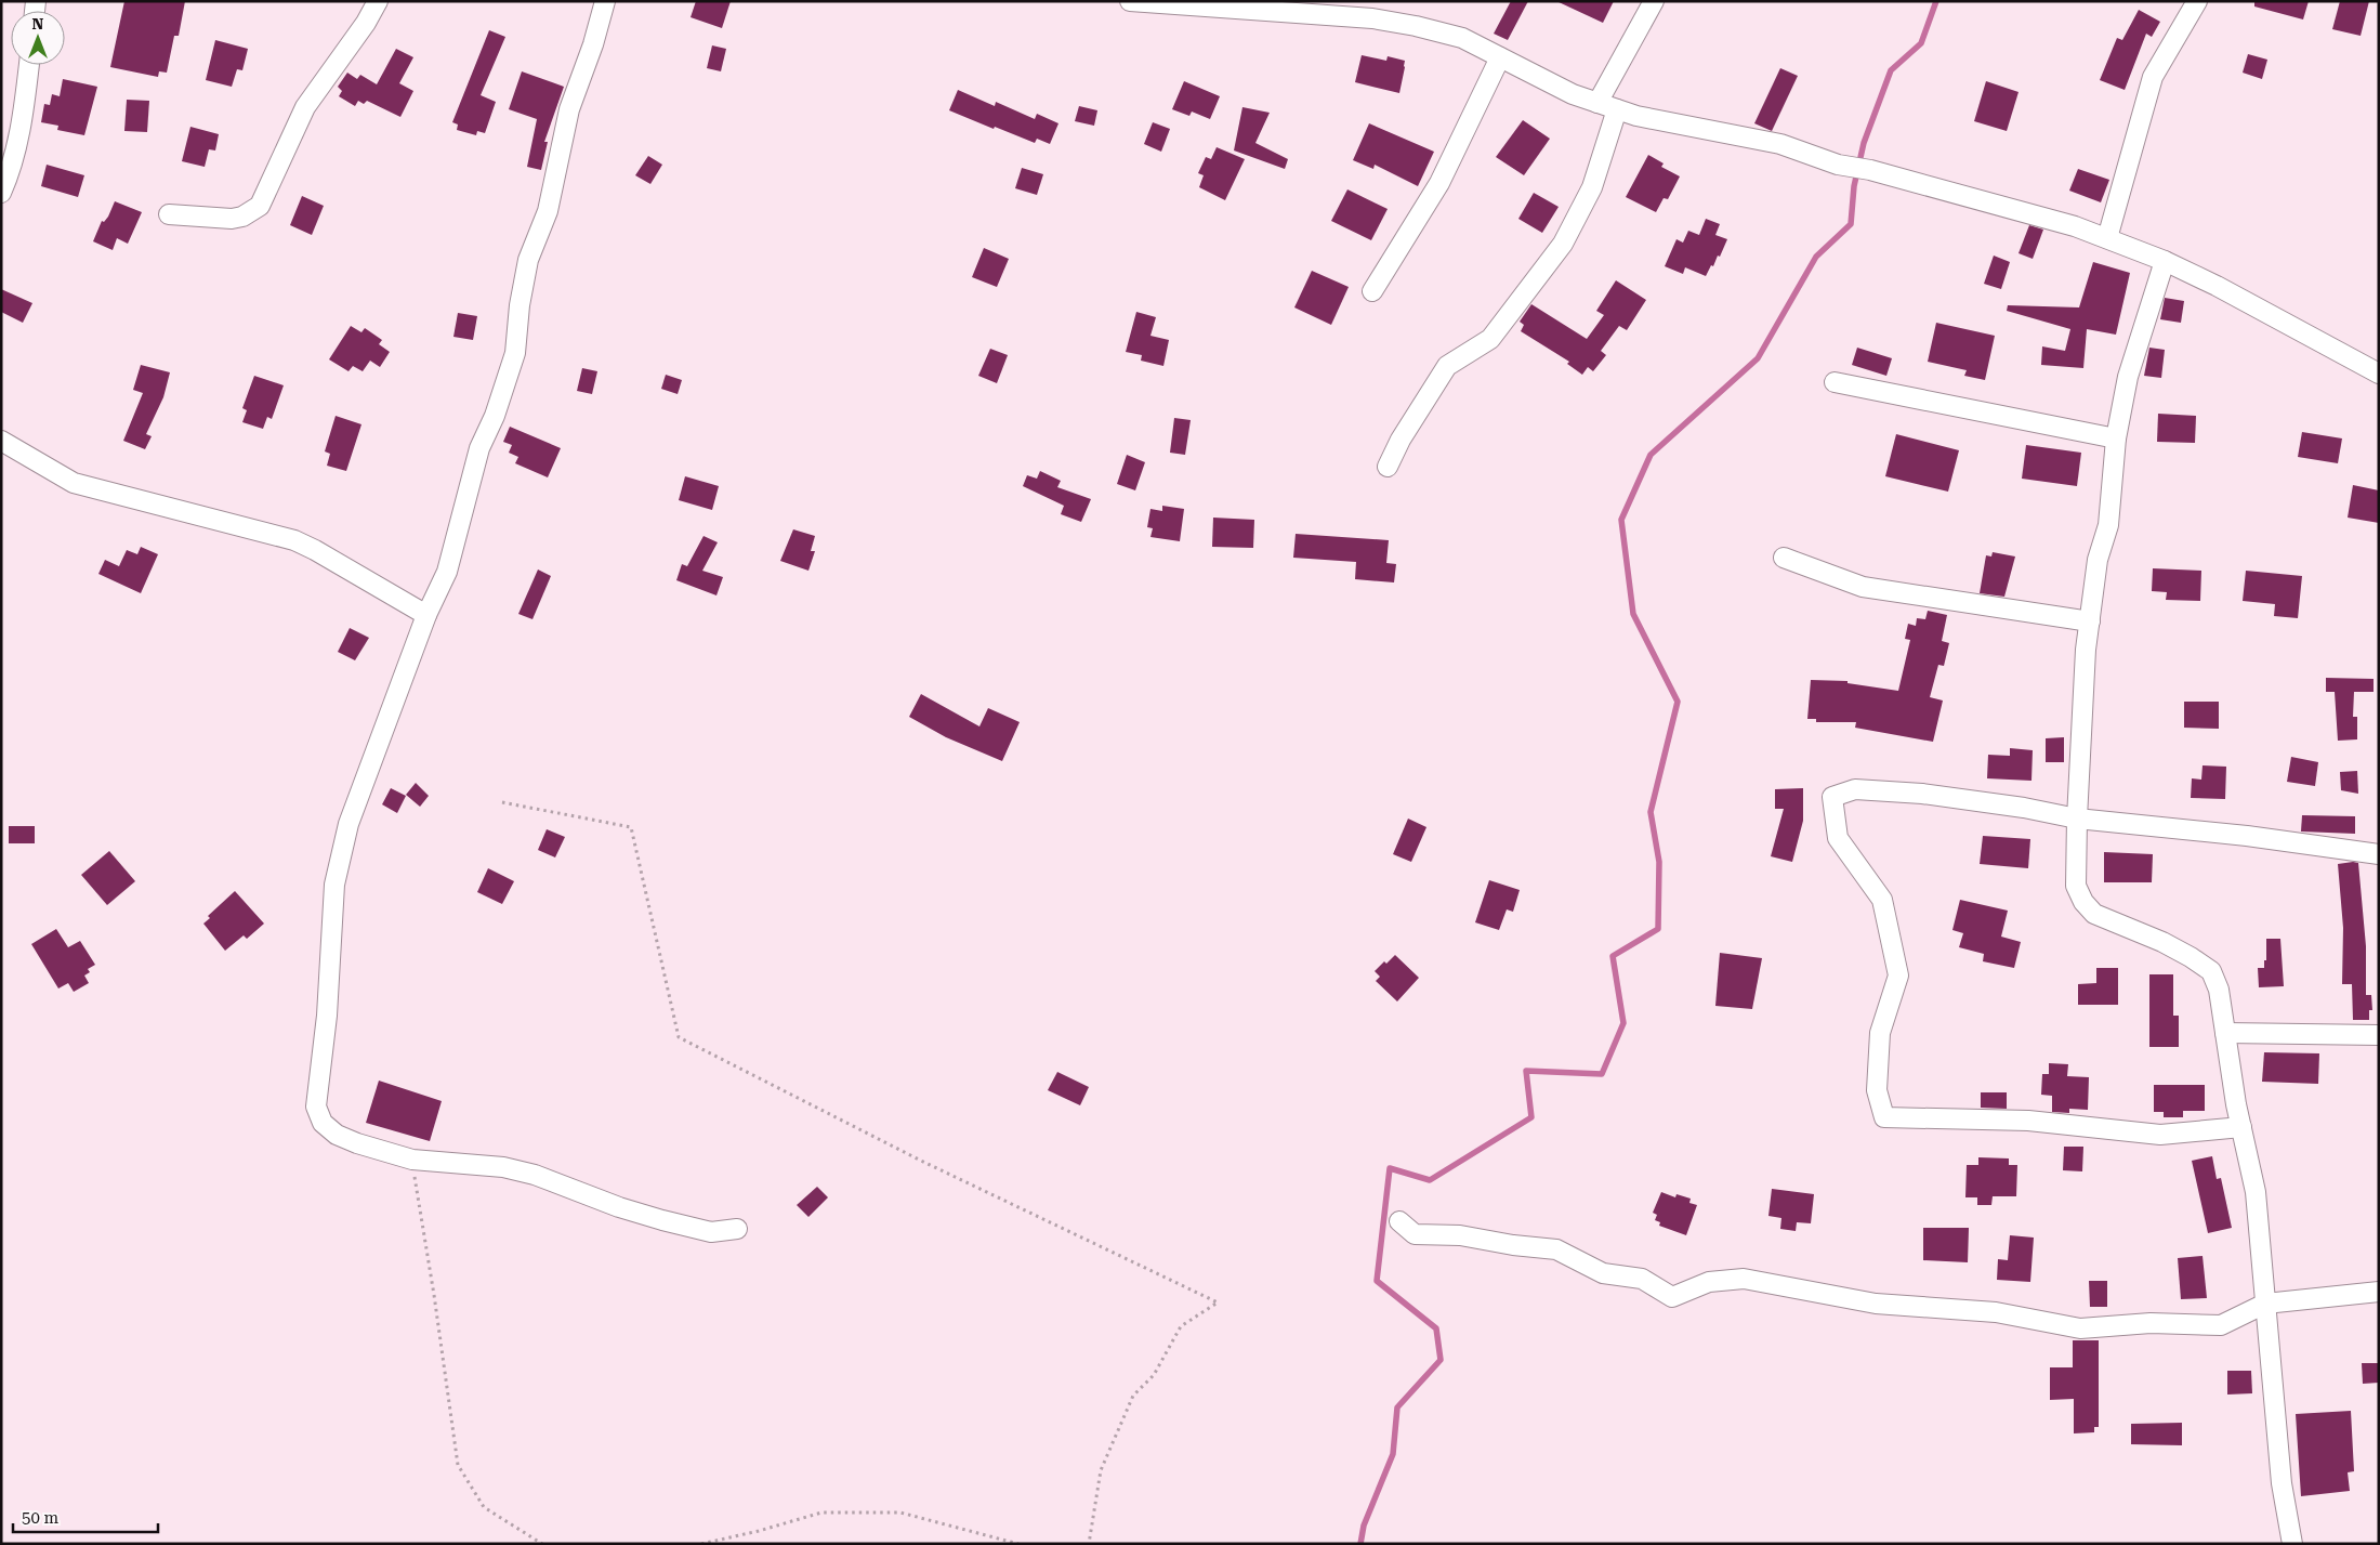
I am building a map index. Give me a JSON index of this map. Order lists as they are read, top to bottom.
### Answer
{
  "scale_bar": "50 m",
  "north": "top"
}
